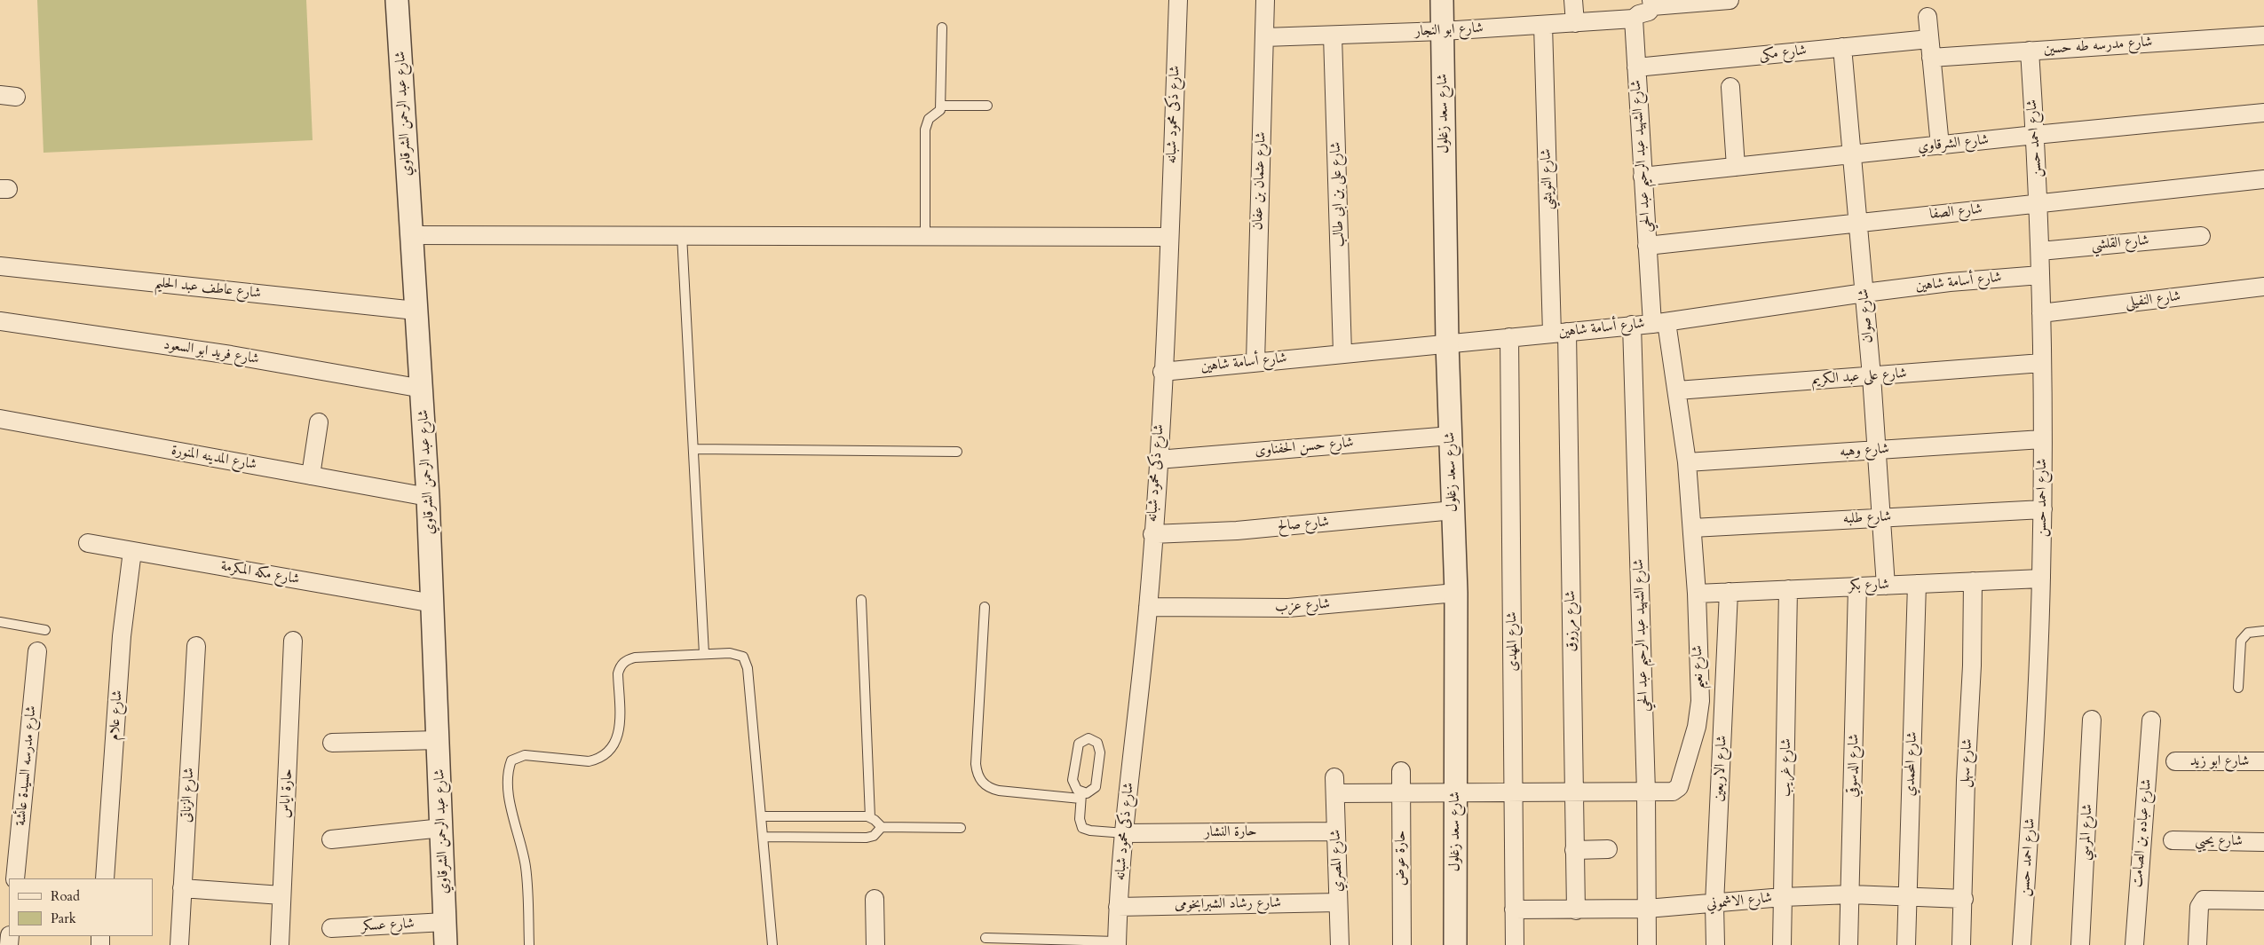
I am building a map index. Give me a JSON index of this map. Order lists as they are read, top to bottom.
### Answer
{
  "streets": {
    "street": [
      "شارع ابو النجار",
      "شارع مدرسه طه حسين",
      "شارع مكى",
      "شارع عبد الرحمن الشرقاوي",
      "شارع سعد زغلول",
      "شارع ذكى محمود شبانه",
      "شارع احمد حسن",
      "شارع الشرقاوي",
      "شارع الشهيد عبد الرحيم عبد الحي",
      "شارع النويشي",
      "شارع عثمان بن عفان",
      "شارع على بن ابى طالب",
      "شارع الصفا",
      "شارع القلشي",
      "شارع أسامة شاهين",
      "شارع عاطف عبد الحليم",
      "شارع النفيلى",
      "شارع صوان",
      "شارع فريد ابو السعود",
      "شارع على عبد الكريم",
      "شارع حسن الحفناوى",
      "شارع وهبه",
      "شارع المدينه المنورة",
      "شارع طلبه",
      "شارع صالح",
      "شارع مكه المكرمة",
      "شارع بكر",
      "شارع عزب",
      "شارع مرزوق",
      "شارع المهدى",
      "شارع نعيم",
      "شارع علام",
      "شارع ابو زيد",
      "شارع سهل",
      "شارع المحمدي",
      "شارع مدرسه السيدة عائشة",
      "شارع الدسوقي",
      "شارع غريب",
      "شارع الاربعين",
      "حارة اياس",
      "شارع الزناتى",
      "حارة النشار",
      "شارع المرسي",
      "شارع عباده بن الصامت",
      "شارع يحيي",
      "حارة عوض",
      "شارع المصري",
      "شارع الاشموني",
      "شارع رشاد الشبرابخومى",
      "شارع عسكر"
    ]
  },
  "crossings": [
    ["شارع ابو النجار", "شارع سعد زغلول"],
    ["شارع ابو النجار", "شارع الشهيد عبد الرحيم عبد الحي"],
    ["شارع ابو النجار", "شارع النويشي"],
    ["شارع ابو النجار", "شارع عثمان بن عفان"],
    ["شارع ابو النجار", "شارع على بن ابى طالب"],
    ["شارع مدرسه طه حسين", "شارع احمد حسن"],
    ["شارع مكى", "شارع الشهيد عبد الرحيم عبد الحي"],
    ["شارع مكى", "شارع صوان"],
    ["شارع عبد الرحمن الشرقاوي", "شارع عاطف عبد الحليم"],
    ["شارع عبد الرحمن الشرقاوي", "شارع فريد ابو السعود"],
    ["شارع عبد الرحمن الشرقاوي", "شارع المدينه المنورة"],
    ["شارع عبد الرحمن الشرقاوي", "شارع مكه المكرمة"],
    ["شارع عبد الرحمن الشرقاوي", "شارع عسكر"],
    ["شارع سعد زغلول", "شارع أسامة شاهين"],
    ["شارع سعد زغلول", "شارع حسن الحفناوى"],
    ["شارع سعد زغلول", "شارع صالح"],
    ["شارع سعد زغلول", "شارع عزب"],
    ["شارع سعد زغلول", "شارع نعيم"],
    ["شارع ذكى محمود شبانه", "شارع أسامة شاهين"],
    ["شارع ذكى محمود شبانه", "شارع حسن الحفناوى"],
    ["شارع ذكى محمود شبانه", "شارع صالح"],
    ["شارع ذكى محمود شبانه", "شارع عزب"],
    ["شارع ذكى محمود شبانه", "حارة النشار"],
    ["شارع ذكى محمود شبانه", "شارع رشاد الشبرابخومى"],
    ["شارع احمد حسن", "شارع الشرقاوي"],
    ["شارع احمد حسن", "شارع الصفا"],
    ["شارع احمد حسن", "شارع القلشي"],
    ["شارع احمد حسن", "شارع أسامة شاهين"],
    ["شارع احمد حسن", "شارع النفيلى"],
    ["شارع احمد حسن", "شارع على عبد الكريم"],
    ["شارع احمد حسن", "شارع وهبه"],
    ["شارع احمد حسن", "شارع طلبه"],
    ["شارع احمد حسن", "شارع بكر"],
    ["شارع الشرقاوي", "شارع الشهيد عبد الرحيم عبد الحي"],
    ["شارع الشرقاوي", "شارع صوان"],
    ["شارع الشهيد عبد الرحيم عبد الحي", "شارع الصفا"],
    ["شارع الشهيد عبد الرحيم عبد الحي", "شارع أسامة شاهين"],
    ["شارع الشهيد عبد الرحيم عبد الحي", "شارع نعيم"],
    ["شارع الشهيد عبد الرحيم عبد الحي", "شارع الاشموني"],
    ["شارع النويشي", "شارع أسامة شاهين"],
    ["شارع النويشي", "شارع مرزوق"],
    ["شارع عثمان بن عفان", "شارع أسامة شاهين"],
    ["شارع على بن ابى طالب", "شارع أسامة شاهين"],
    ["شارع الصفا", "شارع صوان"],
    ["شارع أسامة شاهين", "شارع صوان"],
    ["شارع أسامة شاهين", "شارع مرزوق"],
    ["شارع أسامة شاهين", "شارع المهدى"],
    ["شارع أسامة شاهين", "شارع نعيم"],
    ["شارع صوان", "شارع على عبد الكريم"],
    ["شارع صوان", "شارع وهبه"],
    ["شارع صوان", "شارع طلبه"],
    ["شارع صوان", "شارع بكر"],
    ["شارع على عبد الكريم", "شارع نعيم"],
    ["شارع وهبه", "شارع نعيم"],
    ["شارع طلبه", "شارع نعيم"],
    ["شارع مكه المكرمة", "شارع علام"],
    ["شارع بكر", "شارع نعيم"],
    ["شارع بكر", "شارع سهل"],
    ["شارع بكر", "شارع المحمدي"],
    ["شارع بكر", "شارع الدسوقي"],
    ["شارع بكر", "شارع غريب"],
    ["شارع بكر", "شارع الاربعين"],
    ["شارع مرزوق", "شارع نعيم"],
    ["شارع مرزوق", "شارع الاشموني"],
    ["شارع المهدى", "شارع نعيم"],
    ["شارع المهدى", "شارع الاشموني"],
    ["شارع نعيم", "حارة عوض"],
    ["شارع نعيم", "شارع المصري"],
    ["شارع سهل", "شارع الاشموني"],
    ["شارع المحمدي", "شارع الاشموني"],
    ["شارع الدسوقي", "شارع الاشموني"],
    ["شارع غريب", "شارع الاشموني"],
    ["شارع الاربعين", "شارع الاشموني"],
    ["حارة النشار", "شارع المصري"],
    ["شارع المصري", "شارع رشاد الشبرابخومى"]
  ],
  "legend": ["Road", "Park"]
}
